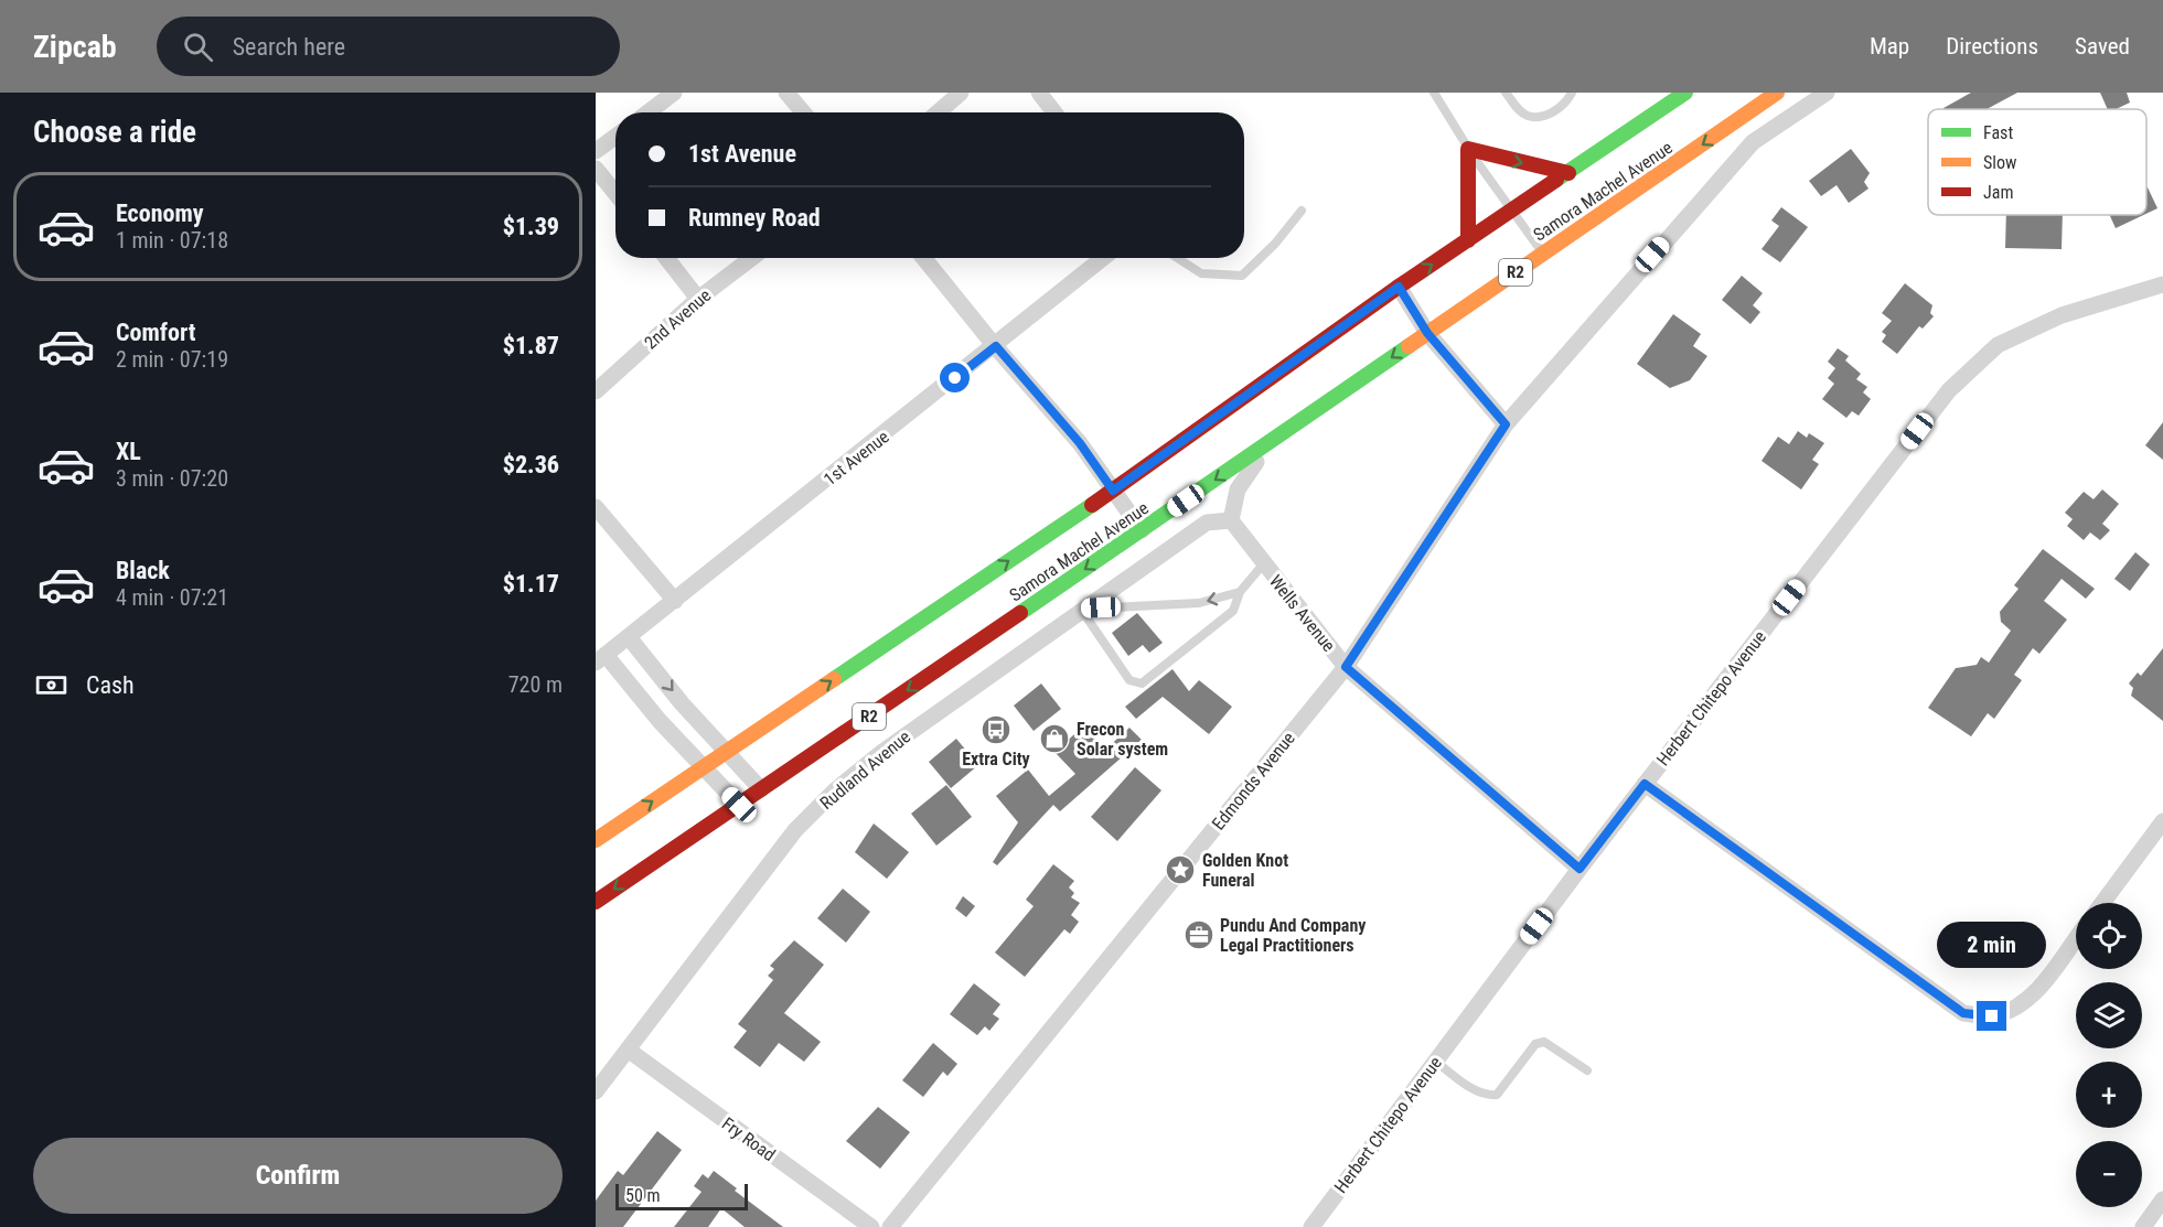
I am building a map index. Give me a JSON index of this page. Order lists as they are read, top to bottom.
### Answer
{
  "streets": {
    "highway": ["Samora Machel Avenue", "R2"],
    "street": [
      "2nd Avenue",
      "1st Avenue",
      "Wells Avenue",
      "Herbert Chitepo Avenue",
      "Rudland Avenue",
      "Edmonds Avenue",
      "Fry Road"
    ]
  },
  "crossings": [
    ["Wells Avenue", "Herbert Chitepo Avenue"],
    ["Wells Avenue", "Rudland Avenue"],
    ["Wells Avenue", "Edmonds Avenue"],
    ["Rudland Avenue", "Fry Road"]
  ],
  "places": {
    "bus stop": ["Extra City"],
    "shop": ["Frecon Solar system"],
    "place": ["Golden Knot Funeral"],
    "office": ["Pundu And Company Legal Practitioners"]
  },
  "legend": ["Fast", "Slow", "Jam"],
  "scale_bar": "50 m",
  "page": {
    "header": "Zipcab",
    "search": "Search here",
    "nav": ["Map", "Directions", "Saved"],
    "heading": "Choose a ride",
    "banner": ["1st Avenue", "Rumney Road"],
    "list": [
      {
        "name": "Economy",
        "note": "1 min · 07:18",
        "value": "$1.39"
      },
      {
        "name": "Comfort",
        "note": "2 min · 07:19",
        "value": "$1.87"
      },
      {
        "name": "XL",
        "note": "3 min · 07:20",
        "value": "$2.36"
      },
      {
        "name": "Black",
        "note": "4 min · 07:21",
        "value": "$1.17"
      }
    ],
    "pay": ["Cash", "720 m"],
    "map_buttons": ["+", "−"],
    "bubble": "2 min",
    "buttons": "Confirm",
    "scale": "50 m"
  }
}
